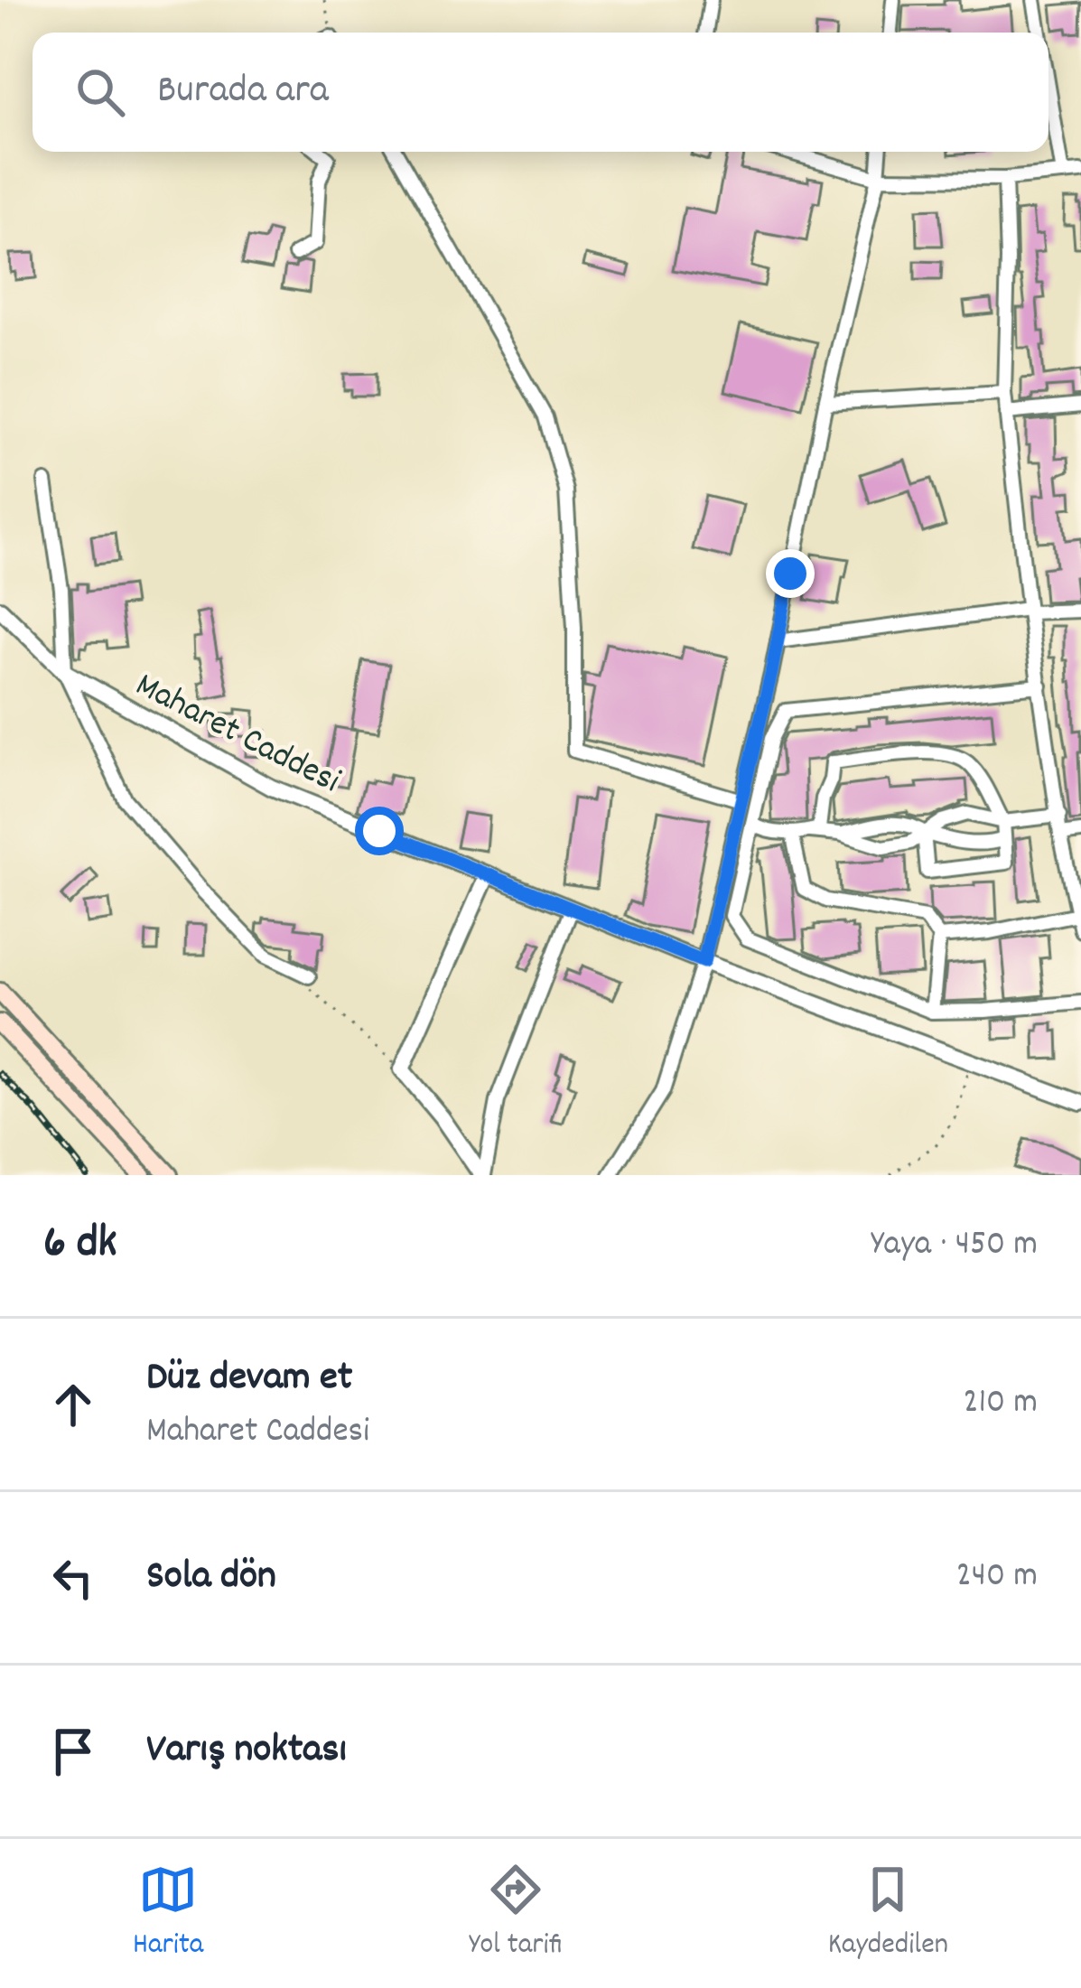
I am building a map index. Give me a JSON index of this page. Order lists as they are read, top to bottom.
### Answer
{
  "streets": {
    "street": ["Maharet Caddesi"]
  },
  "page": {
    "search": "Burada ara",
    "heading": ["6 dk", "Yaya · 450 m"],
    "list": [
      ["Düz devam et", "Maharet Caddesi", "210 m"],
      ["Sola dön", "240 m"],
      "Varış noktası"
    ],
    "nav": ["Harita", "Yol tarifi", "Kaydedilen"]
  }
}
